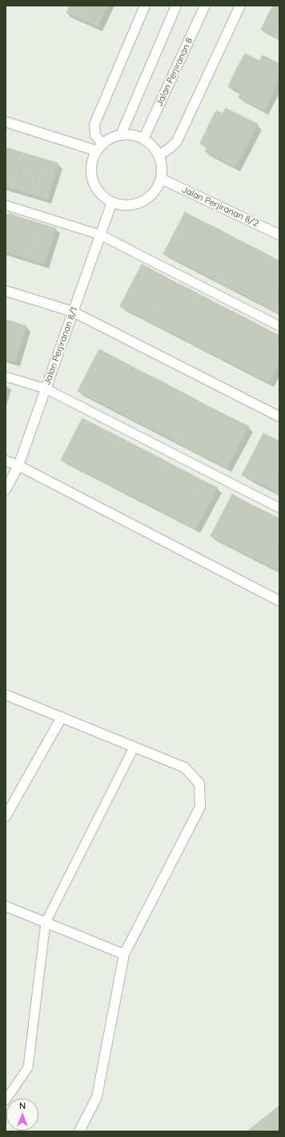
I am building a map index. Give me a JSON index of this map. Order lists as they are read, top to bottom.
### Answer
{
  "streets": {
    "street": ["Jalan Perjiranan 8", "Jalan Perjiranan 8/2", "Jalan Perjiranan 8/1"]
  },
  "crossings": [
    ["Jalan Perjiranan 8", "Jalan Perjiranan 8/2"],
    ["Jalan Perjiranan 8", "Jalan Perjiranan 8/1"],
    ["Jalan Perjiranan 8/2", "Jalan Perjiranan 8/1"]
  ],
  "north": "top"
}
